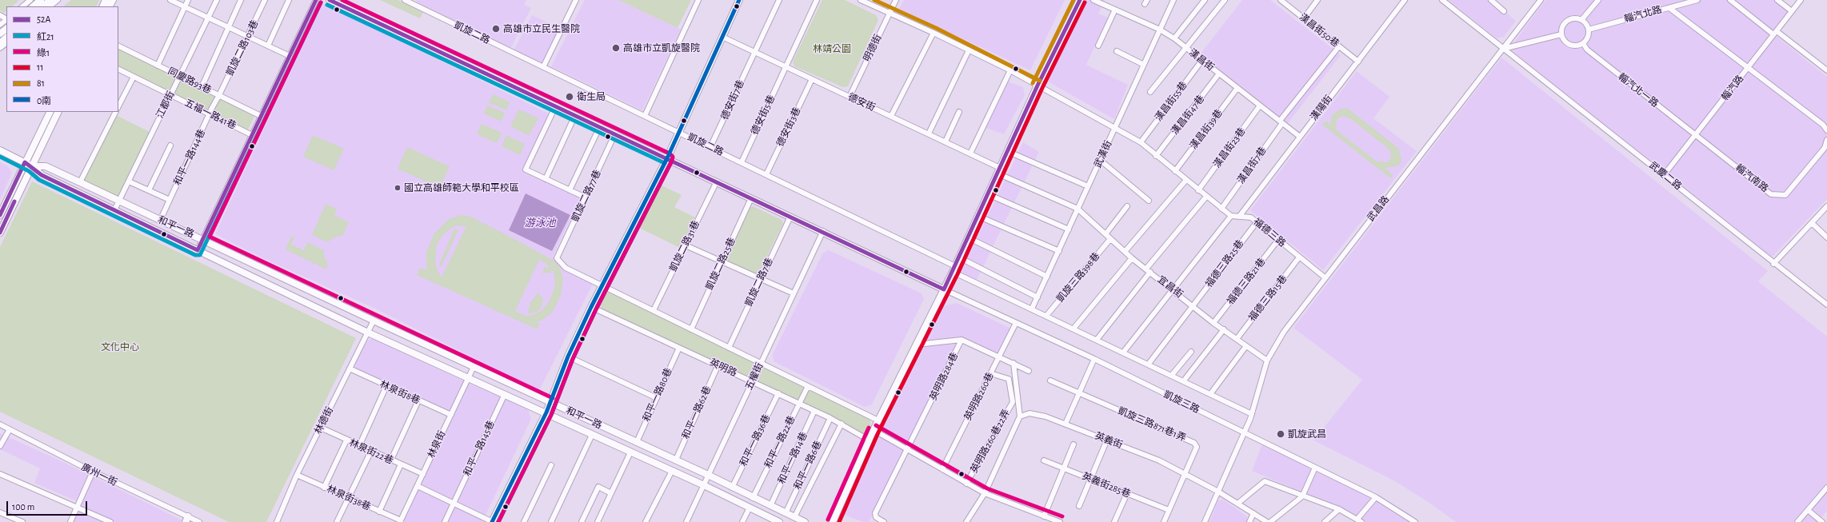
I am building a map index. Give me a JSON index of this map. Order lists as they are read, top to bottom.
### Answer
{
  "streets": {
    "street": [
      "輜汽北路",
      "漢昌街50巷",
      "凱旋二路",
      "凱旋二路103巷",
      "明德街",
      "漢昌街",
      "同慶路93巷",
      "輜汽路",
      "輜汽北一路",
      "德安街7巷",
      "漢昌街55巷",
      "德安街",
      "江都街",
      "漢陽街",
      "五福一路41巷",
      "德安街5巷",
      "漢昌街47巷",
      "德安街3巷",
      "漢昌街39巷",
      "漢昌街23巷",
      "武漢街",
      "和平一路144巷",
      "漢昌街7巷",
      "武慶二路",
      "輜汽南路",
      "凱旋二路77巷",
      "武昌路",
      "和平一路",
      "福德三路",
      "凱旋二路31巷",
      "凱旋二路25巷",
      "福德三路25巷",
      "凱旋三路398巷",
      "福德三路21巷",
      "凱旋二路7巷",
      "宜昌街",
      "福德三路15巷",
      "英明路",
      "五權街",
      "英明路284巷",
      "林泉街8巷",
      "和平一路80巷",
      "英明路260巷",
      "凱旋三路",
      "和平一路62巷",
      "林德街",
      "凱旋三路871巷1弄",
      "和平一路36巷",
      "英義街",
      "英明路260巷22弄",
      "和平一路22巷",
      "林泉街",
      "和平一路145巷",
      "林泉街22巷",
      "和平一路14巷",
      "和平一路6巷",
      "廣州一街",
      "英義街285巷",
      "林泉街38巷"
    ]
  },
  "crossings": [
    ["輜汽北路", "輜汽北一路"],
    ["漢昌街50巷", "漢陽街"],
    ["漢昌街50巷", "漢昌街7巷"],
    ["凱旋二路", "德安街7巷"],
    ["凱旋二路", "德安街5巷"],
    ["凱旋二路", "德安街3巷"],
    ["凱旋二路", "凱旋三路"],
    ["凱旋二路103巷", "同慶路93巷"],
    ["凱旋二路103巷", "和平一路144巷"],
    ["明德街", "德安街"],
    ["漢昌街", "漢昌街55巷"],
    ["漢昌街", "漢陽街"],
    ["漢昌街", "漢昌街47巷"],
    ["漢昌街", "漢昌街39巷"],
    ["漢昌街", "漢昌街23巷"],
    ["漢昌街", "武漢街"],
    ["漢昌街", "漢昌街7巷"],
    ["同慶路93巷", "江都街"],
    ["同慶路93巷", "和平一路144巷"],
    ["輜汽路", "輜汽北一路"],
    ["輜汽路", "武慶二路"],
    ["輜汽路", "輜汽南路"],
    ["輜汽北一路", "輜汽南路"],
    ["德安街7巷", "德安街"],
    ["德安街", "德安街5巷"],
    ["德安街", "德安街3巷"],
    ["德安街", "武漢街"],
    ["德安街", "宜昌街"],
    ["江都街", "五福一路41巷"],
    ["江都街", "和平一路"],
    ["漢陽街", "福德三路"],
    ["五福一路41巷", "和平一路144巷"],
    ["武漢街", "宜昌街"],
    ["武漢街", "凱旋三路"],
    ["和平一路144巷", "和平一路"],
    ["武慶二路", "武昌路"],
    ["武昌路", "福德三路"],
    ["武昌路", "宜昌街"],
    ["武昌路", "凱旋三路"],
    ["武昌路", "英義街"],
    ["和平一路", "五權街"],
    ["和平一路", "和平一路80巷"],
    ["和平一路", "和平一路62巷"],
    ["和平一路", "林德街"],
    ["和平一路", "和平一路36巷"],
    ["和平一路", "和平一路22巷"],
    ["和平一路", "林泉街"],
    ["和平一路", "和平一路145巷"],
    ["和平一路", "和平一路14巷"],
    ["和平一路", "和平一路6巷"],
    ["福德三路", "福德三路25巷"],
    ["福德三路", "福德三路21巷"],
    ["福德三路", "福德三路15巷"],
    ["福德三路25巷", "宜昌街"],
    ["福德三路25巷", "凱旋三路"],
    ["凱旋三路398巷", "宜昌街"],
    ["凱旋三路398巷", "凱旋三路"],
    ["福德三路21巷", "宜昌街"],
    ["宜昌街", "福德三路15巷"],
    ["英明路", "五權街"],
    ["英明路", "和平一路80巷"],
    ["英明路", "和平一路62巷"],
    ["英明路", "和平一路36巷"],
    ["英明路", "和平一路22巷"],
    ["英明路", "和平一路14巷"],
    ["英明路", "和平一路6巷"],
    ["林泉街8巷", "林德街"],
    ["林泉街8巷", "林泉街"],
    ["英明路260巷", "凱旋三路"],
    ["英明路260巷", "英明路260巷22弄"],
    ["林德街", "林泉街22巷"],
    ["林德街", "林泉街38巷"],
    ["凱旋三路871巷1弄", "英義街"],
    ["林泉街", "林泉街22巷"],
    ["林泉街", "林泉街38巷"]
  ],
  "water": ["游泳池"],
  "parks": ["林靖公園", "文化中心"],
  "places": [
    "高雄市立民生醫院",
    "高雄市立凱旋醫院",
    "衛生局",
    "國立高雄師範大學和平校區",
    "凱旋武昌"
  ],
  "lines": [
    "transit line 52A",
    "transit line 綠1",
    "transit line 81",
    "transit line 0南",
    "transit line 紅21",
    "transit line 11"
  ],
  "legend": [
    "52A",
    "紅21",
    "綠1",
    "11",
    "81",
    "0南"
  ],
  "scale_bar": "100 m"
}
